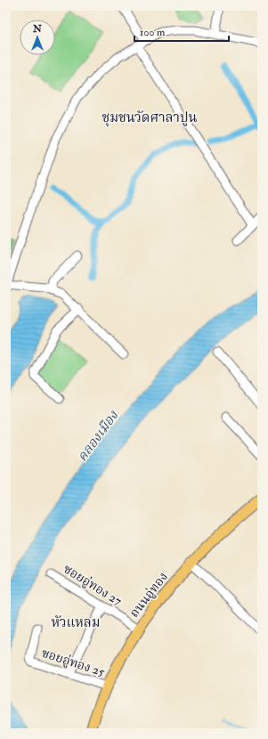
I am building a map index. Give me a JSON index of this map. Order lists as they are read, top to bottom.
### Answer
{
  "streets": {
    "main road": ["ถนนอู่ทอง"],
    "street": ["ซอยอู่ทอง 27", "ซอยอู่ทอง 25"]
  },
  "crossings": [
    ["ซอยอู่ทอง 27", "ถนนอู่ทอง"],
    ["ถนนอู่ทอง", "ซอยอู่ทอง 25"]
  ],
  "districts": ["ชุมชนวัดศาลาปูน", "หัวแหลม"],
  "water": ["คลองเมือง"],
  "scale_bar": "100 m",
  "north": "top"
}
